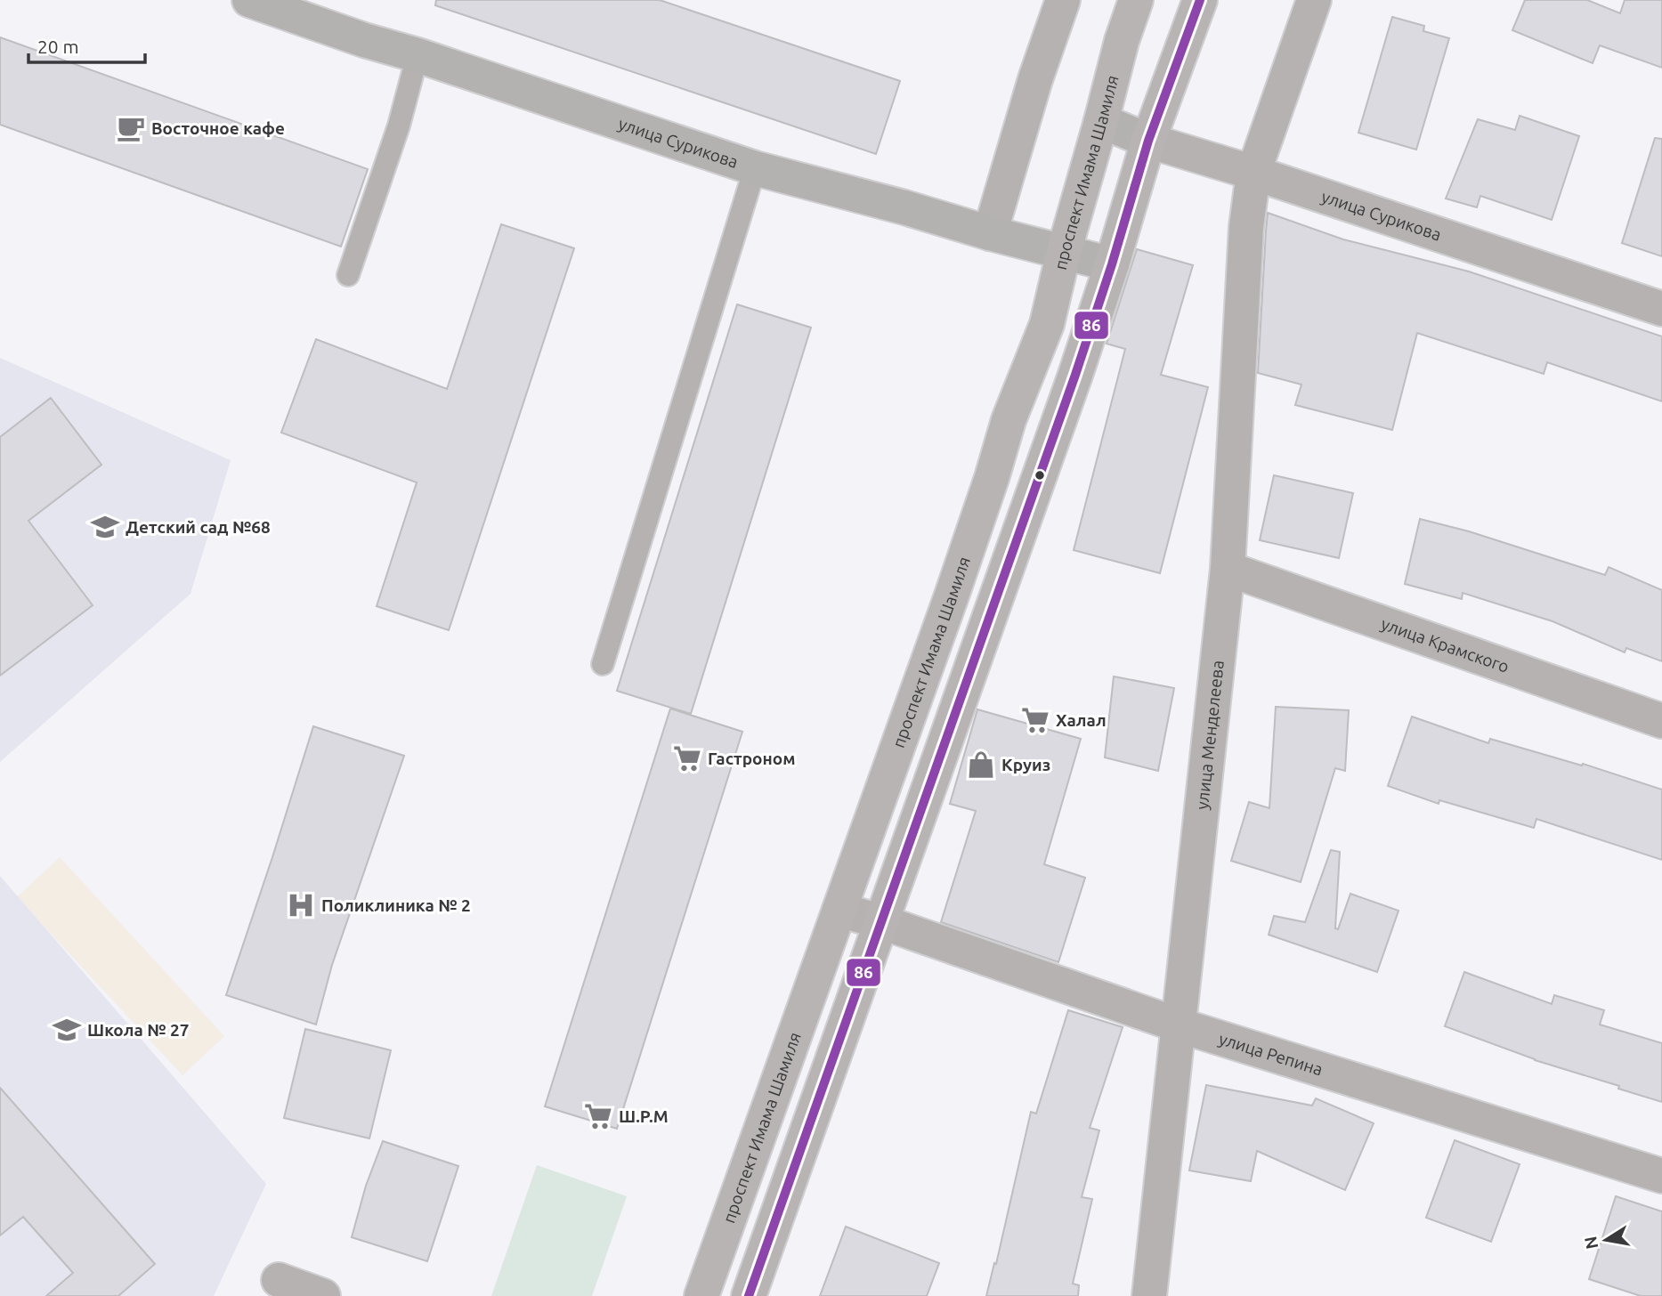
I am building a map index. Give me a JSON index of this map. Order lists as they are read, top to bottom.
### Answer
{
  "streets": {
    "main road": ["улица Сурикова", "проспект Имама Шамиля"],
    "street": ["улица Крамского", "улица Менделеева", "улица Репина"]
  },
  "crossings": [
    ["улица Сурикова", "проспект Имама Шамиля"],
    ["улица Сурикова", "улица Менделеева"],
    ["проспект Имама Шамиля", "улица Репина"],
    ["улица Крамского", "улица Менделеева"],
    ["улица Менделеева", "улица Репина"]
  ],
  "places": {
    "cafe": ["Восточное кафе"],
    "school or university": ["Детский сад №68", "Школа № 27"],
    "supermarket": ["Халал", "Гастроном", "Ш.Р.М"],
    "shop": ["Круиз"],
    "hospital": ["Поликлиника № 2"]
  },
  "lines": ["transit line 86"],
  "scale_bar": "20 m",
  "north": "left"
}
